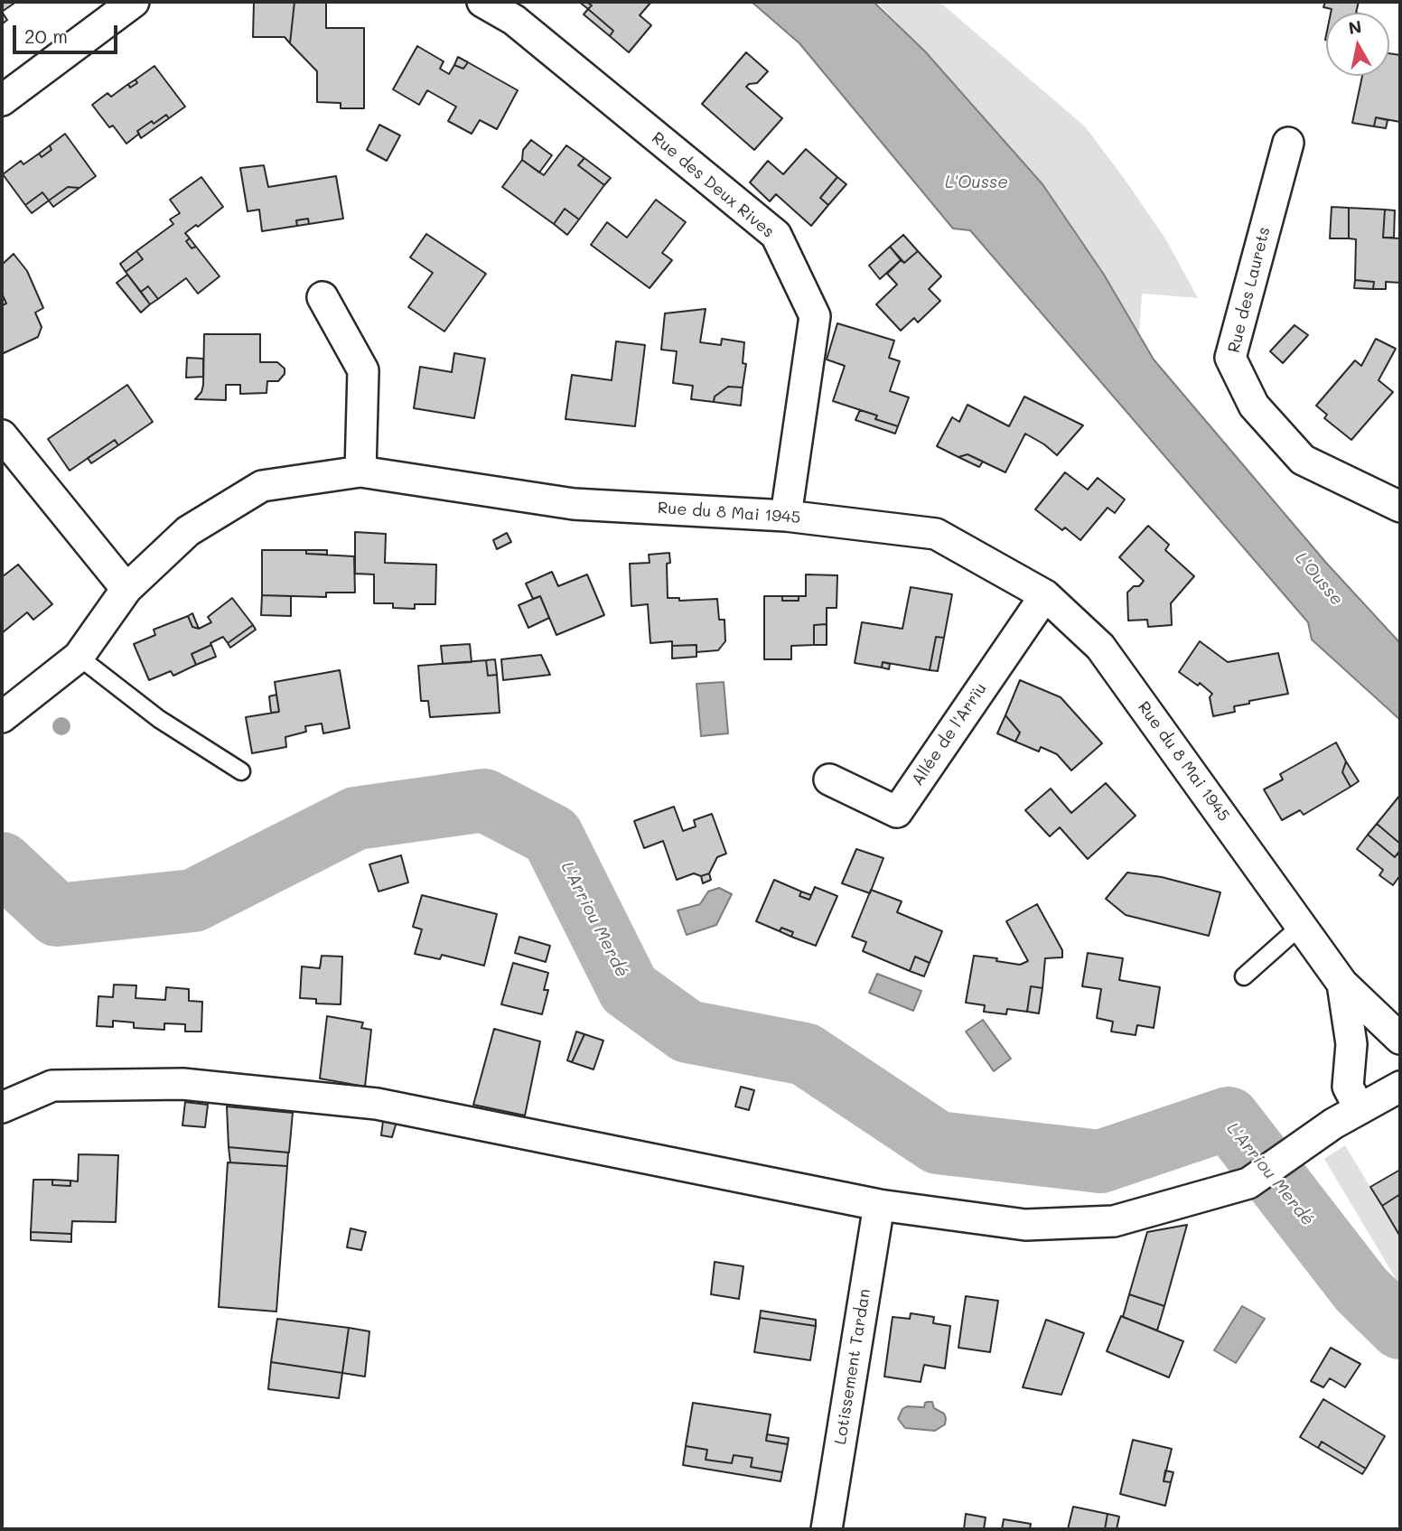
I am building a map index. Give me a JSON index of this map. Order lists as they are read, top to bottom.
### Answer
{
  "streets": {
    "street": [
      "Rue des Deux Rives",
      "Rue des Laurets",
      "Rue du 8 Mai 1945",
      "Allée de l'Arrïu",
      "Lotissement Tardan"
    ]
  },
  "crossings": [
    ["Rue des Deux Rives", "Rue du 8 Mai 1945"],
    ["Rue du 8 Mai 1945", "Allée de l'Arrïu"]
  ],
  "water": ["L'Ousse", "L'Arriou Merdé"],
  "scale_bar": "20 m",
  "north": "top"
}
